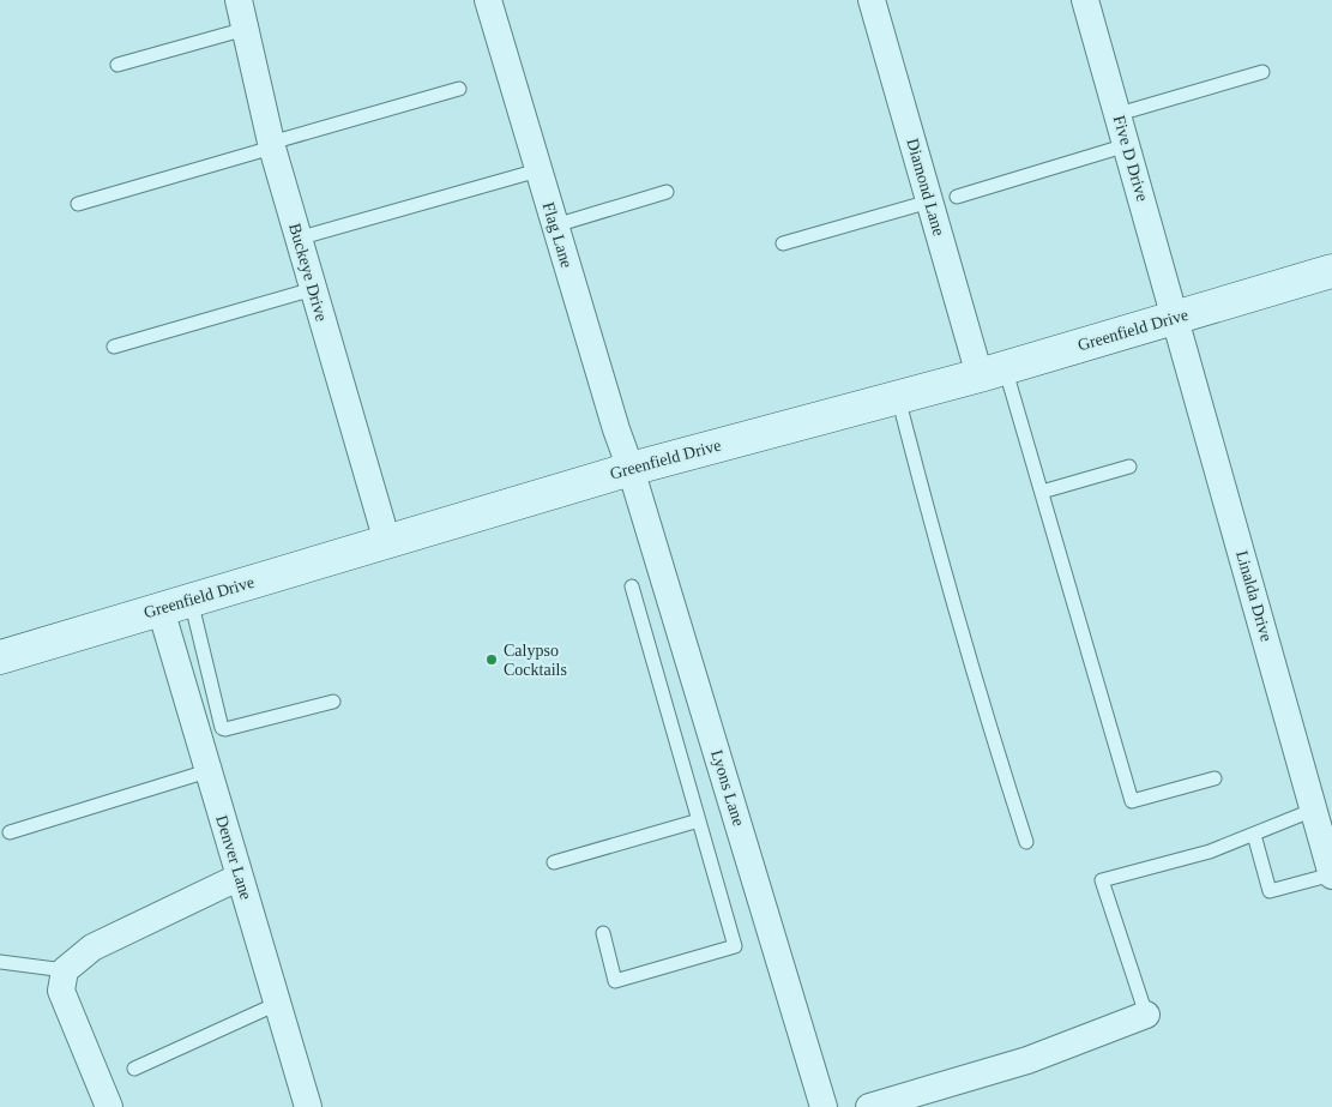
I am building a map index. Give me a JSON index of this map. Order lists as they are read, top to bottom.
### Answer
{
  "streets": {
    "main road": ["Greenfield Drive"],
    "street": [
      "Five D Drive",
      "Diamond Lane",
      "Flag Lane",
      "Buckeye Drive",
      "Linalda Drive",
      "Lyons Lane",
      "Denver Lane"
    ]
  },
  "crossings": [
    ["Five D Drive", "Greenfield Drive"],
    ["Five D Drive", "Linalda Drive"],
    ["Diamond Lane", "Greenfield Drive"],
    ["Flag Lane", "Greenfield Drive"],
    ["Flag Lane", "Lyons Lane"],
    ["Buckeye Drive", "Greenfield Drive"],
    ["Greenfield Drive", "Linalda Drive"],
    ["Greenfield Drive", "Lyons Lane"],
    ["Greenfield Drive", "Denver Lane"]
  ],
  "places": ["Calypso Cocktails"]
}
